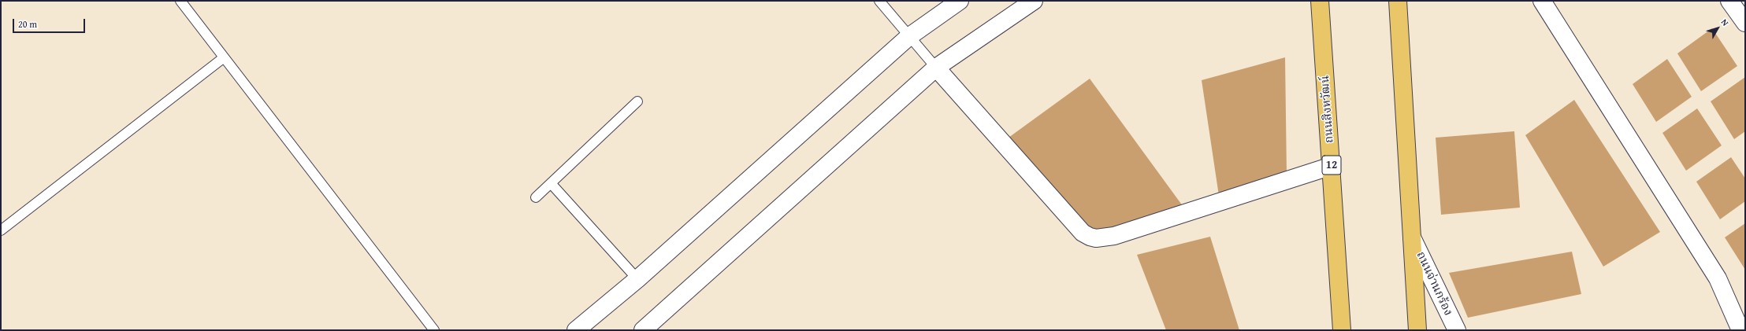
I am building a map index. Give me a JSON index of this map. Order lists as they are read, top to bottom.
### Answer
{
  "streets": {
    "main road": ["ถนนสิงหวัฒน์", "12"],
    "street": ["ถนนจ่านกร้อง"]
  },
  "scale_bar": "20 m",
  "north": "top right"
}
